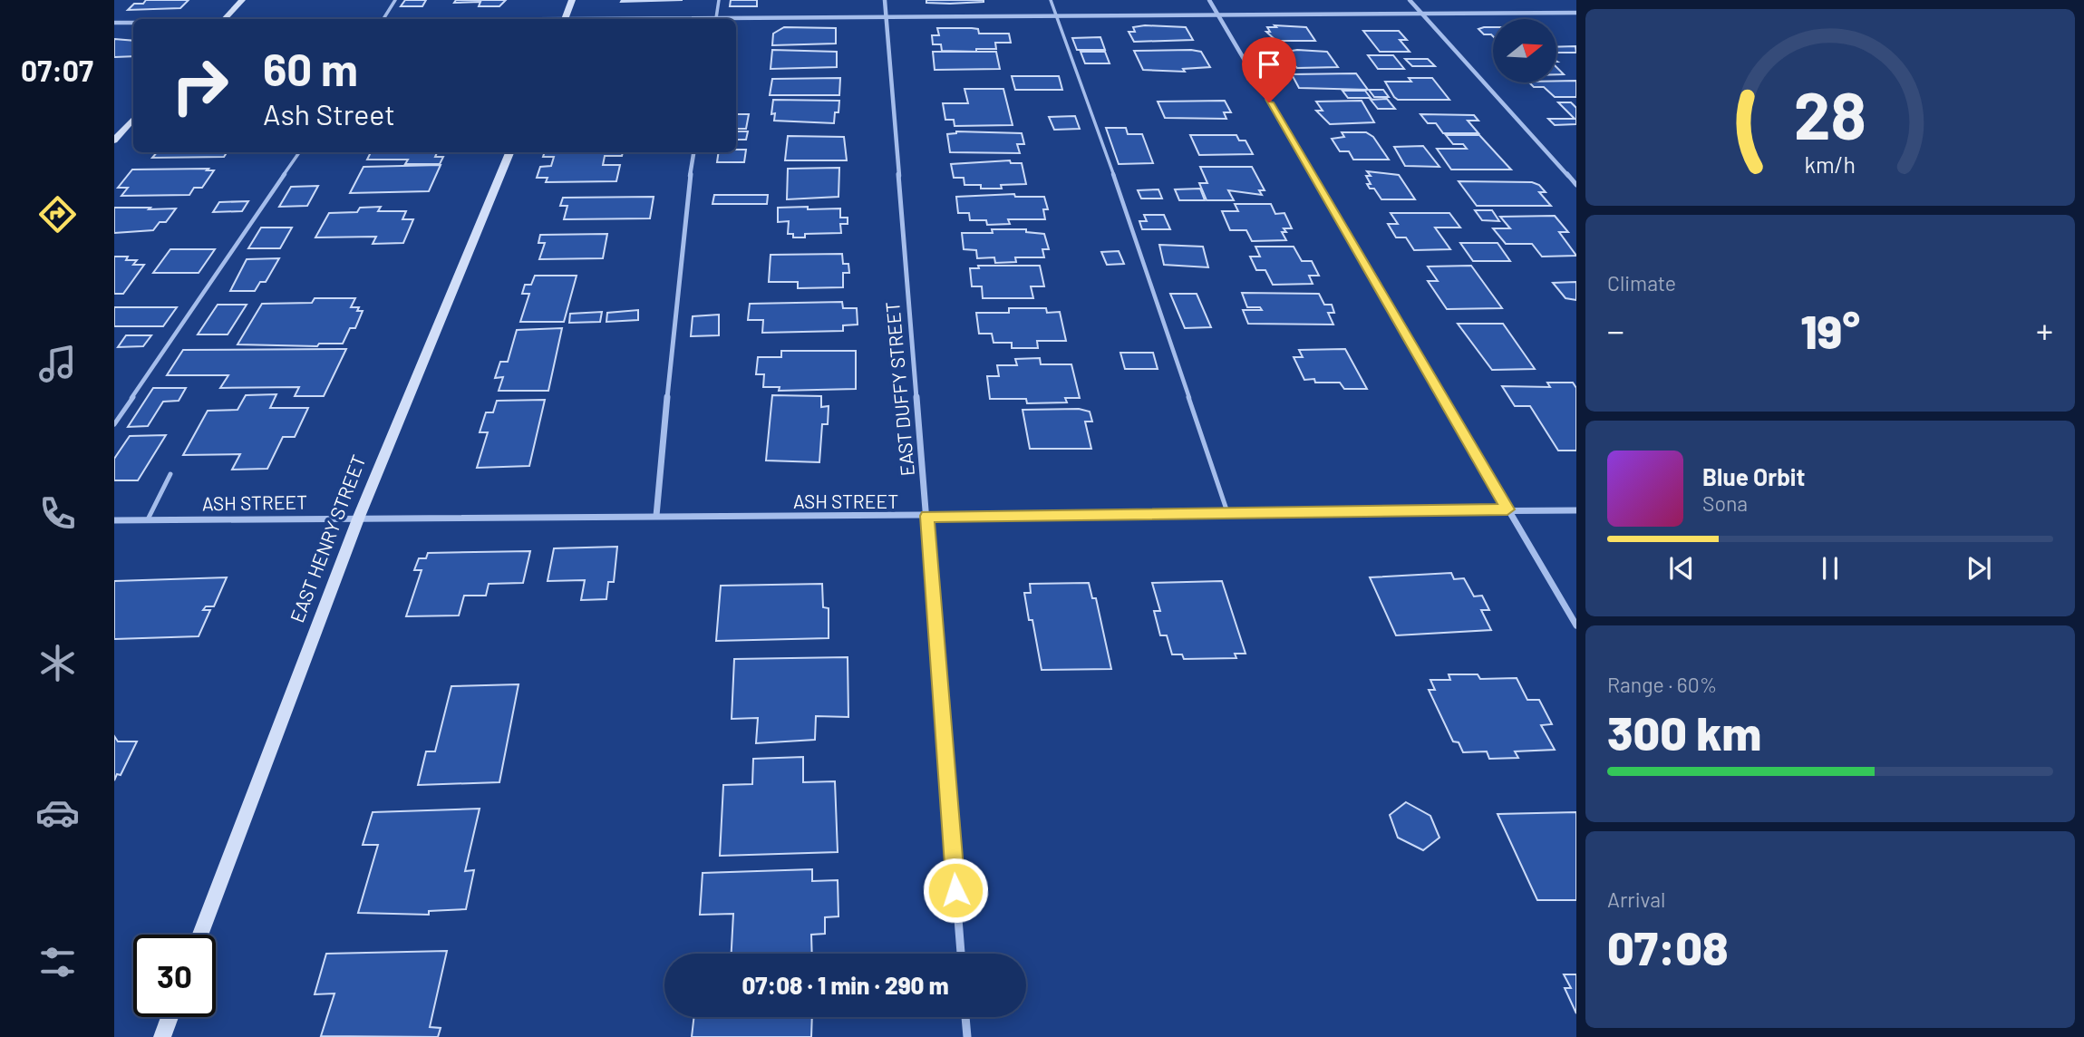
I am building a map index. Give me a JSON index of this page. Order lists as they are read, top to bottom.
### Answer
{
  "streets": {
    "main road": ["EAST HENRY STREET"],
    "street": ["EAST DUFFY STREET", "ASH STREET"]
  },
  "crossings": [
    ["EAST DUFFY STREET", "ASH STREET"],
    ["ASH STREET", "EAST HENRY STREET"]
  ],
  "north": "right",
  "page": {
    "tabs": "07:07",
    "turn": ["60 m", "Ash Street"],
    "tile": [
      "Climate",
      ["Range · 60%", "300 km"],
      ["Arrival", "07:08"]
    ],
    "heat": ["−", "19°", "+"],
    "song": ["Blue Orbit", "Sona"],
    "limit": "30",
    "trip": "07:08 · 1 min · 290 m",
    "gauge": ["28", "km/h"]
  }
}
